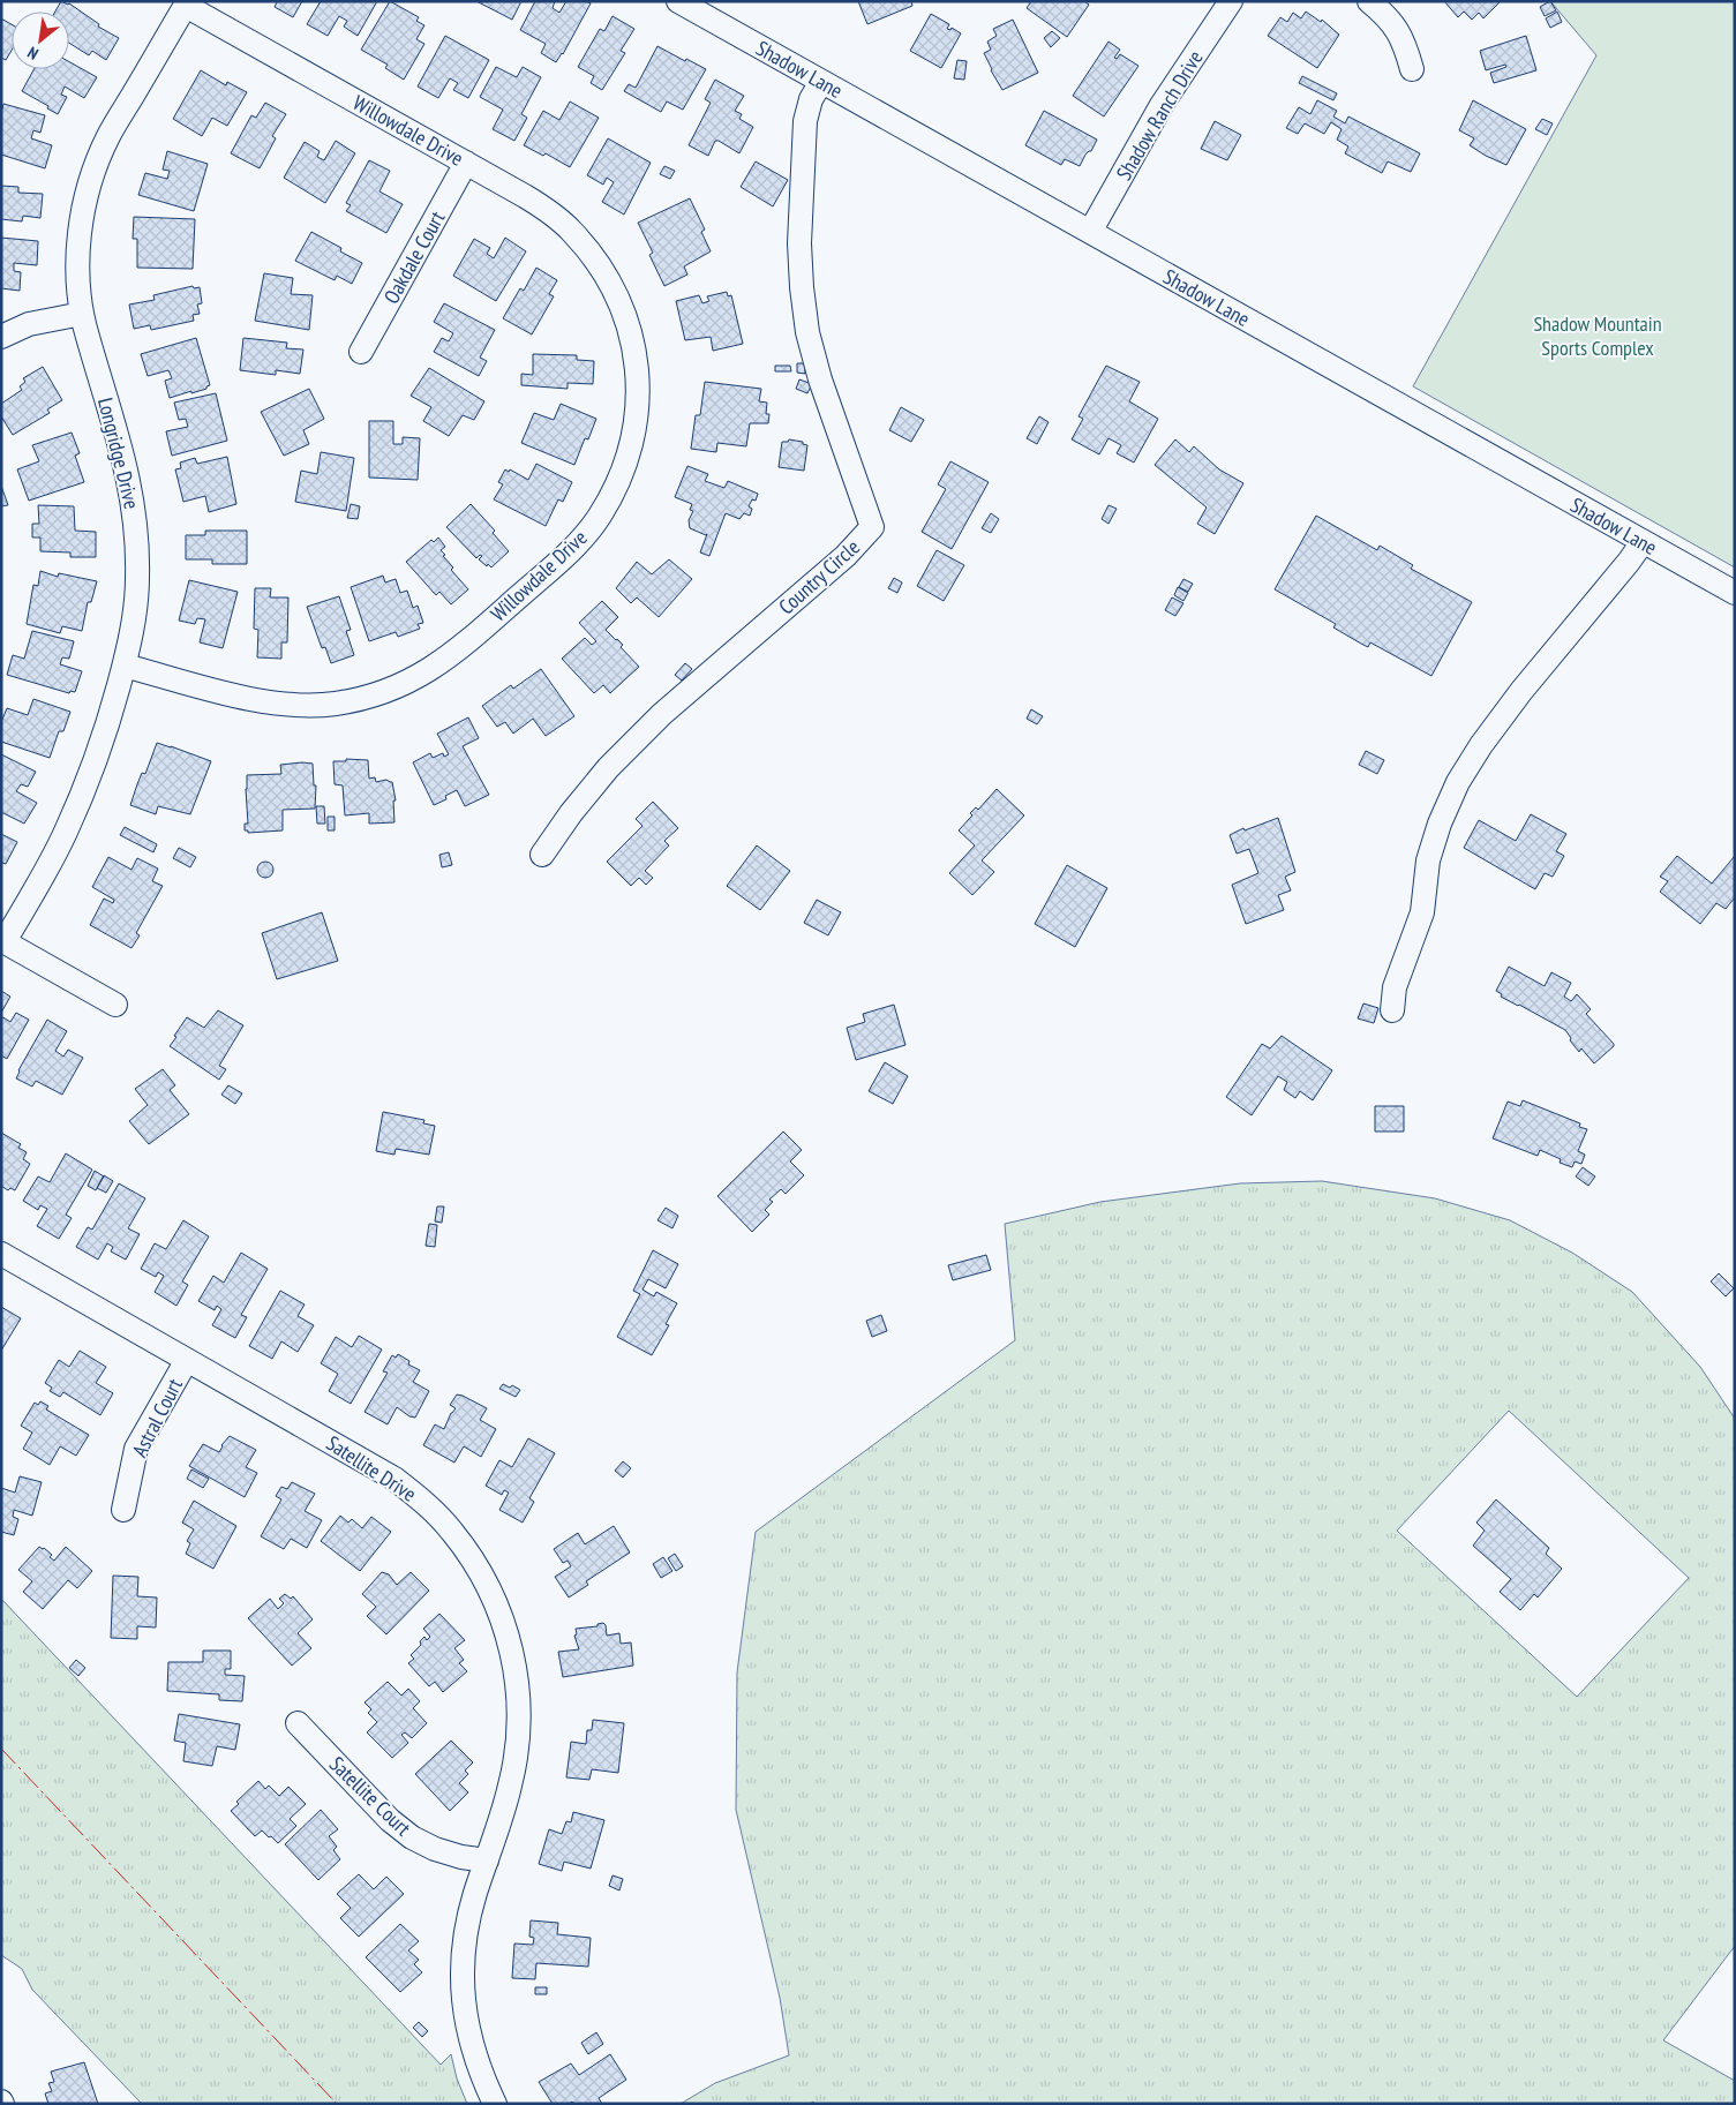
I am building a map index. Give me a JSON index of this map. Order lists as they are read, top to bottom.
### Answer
{
  "streets": {
    "street": [
      "Shadow Lane",
      "Shadow Ranch Drive",
      "Willowdale Drive",
      "Oakdale Court",
      "Longridge Drive",
      "Country Circle",
      "Astral Court",
      "Satellite Drive",
      "Satellite Court"
    ]
  },
  "crossings": [
    ["Shadow Lane", "Shadow Ranch Drive"],
    ["Shadow Lane", "Country Circle"],
    ["Willowdale Drive", "Oakdale Court"],
    ["Willowdale Drive", "Longridge Drive"],
    ["Astral Court", "Satellite Drive"],
    ["Satellite Drive", "Satellite Court"]
  ],
  "parks": ["Shadow Mountain Sports Complex"],
  "north": "bottom left"
}
